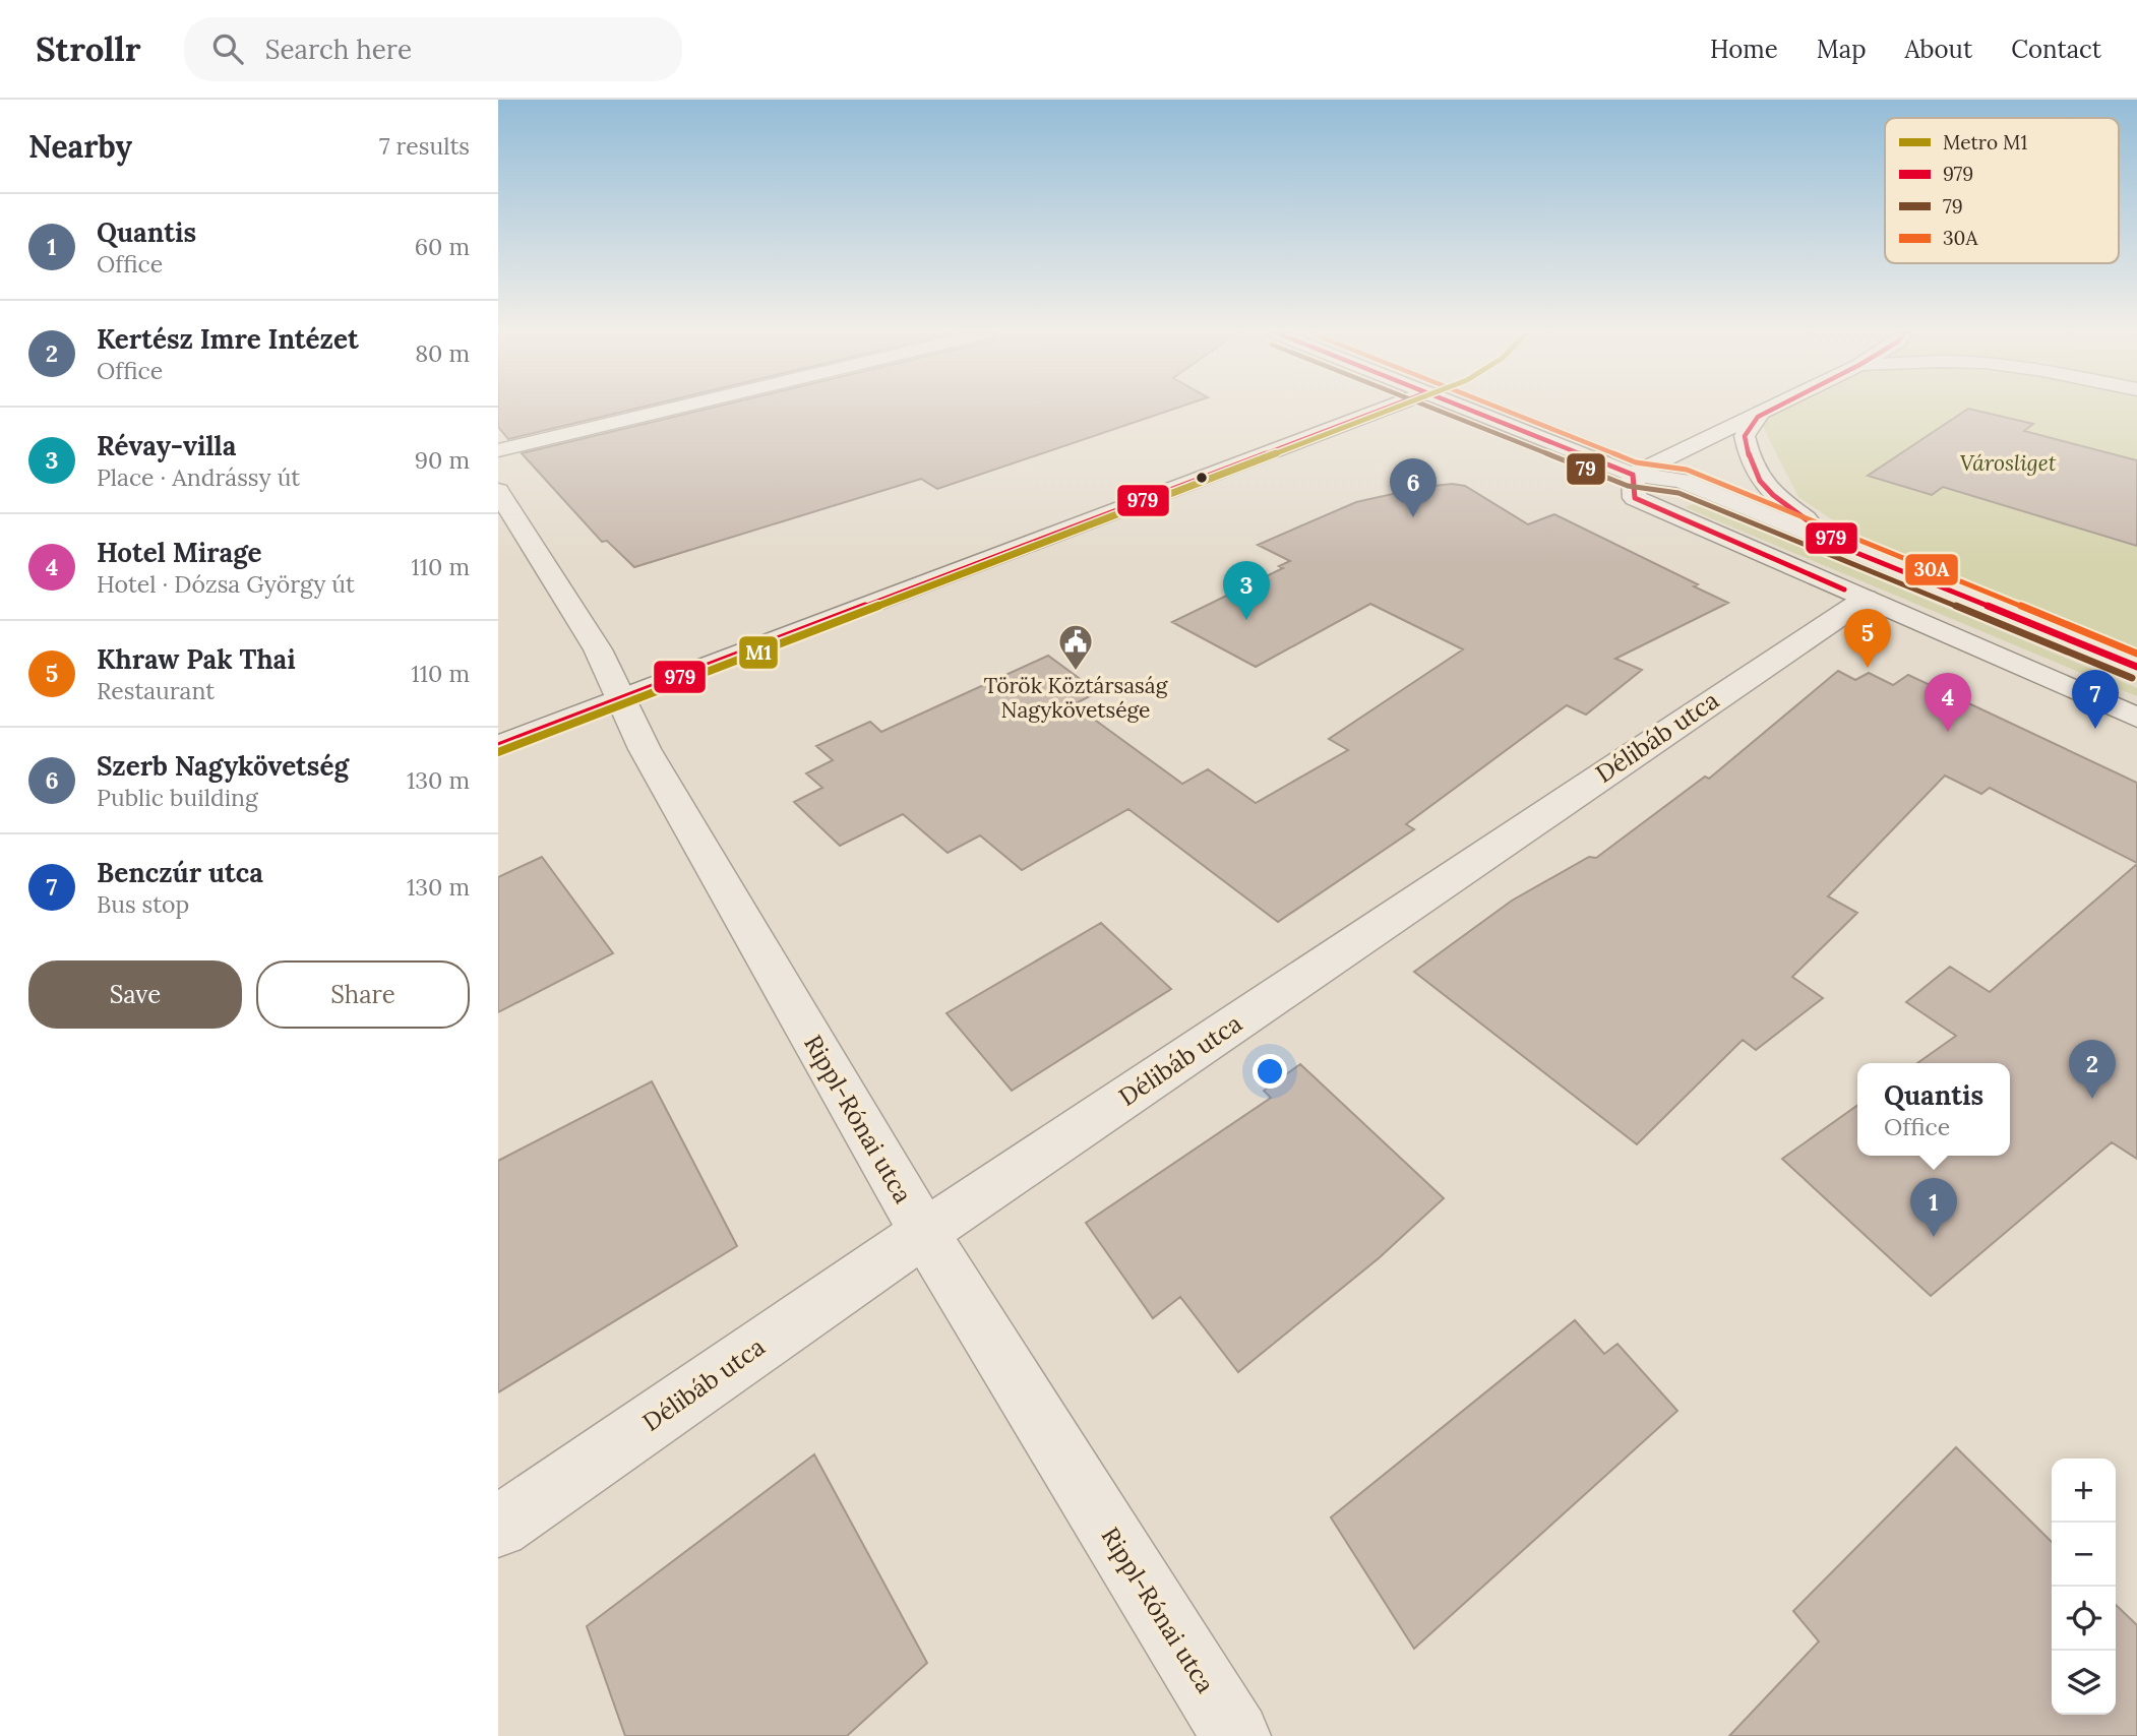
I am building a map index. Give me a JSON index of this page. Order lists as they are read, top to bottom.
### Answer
{
  "streets": {
    "street": ["Délibáb utca", "Rippl-Rónai utca"]
  },
  "crossings": [
    ["Délibáb utca", "Rippl-Rónai utca"]
  ],
  "parks": ["Városliget"],
  "places": {
    "public building": ["Török Köztársaság Nagykövetsége"]
  },
  "lines": [
    "metro line M1",
    "transit line 979",
    "transit line 79",
    "transit line 30A"
  ],
  "legend": [
    "Metro M1",
    "979",
    "79",
    "30A"
  ],
  "page": {
    "header": "Strollr",
    "search": "Search here",
    "nav": [
      "Home",
      "Map",
      "About",
      "Contact"
    ],
    "heading": ["Nearby", "7 results"],
    "list": [
      {
        "mark": "1",
        "name": "Quantis",
        "note": "Office",
        "value": "60 m"
      },
      {
        "mark": "2",
        "name": "Kertész Imre Intézet",
        "note": "Office",
        "value": "80 m"
      },
      {
        "mark": "3",
        "name": "Révay-villa",
        "note": "Place · Andrássy út",
        "value": "90 m"
      },
      {
        "mark": "4",
        "name": "Hotel Mirage",
        "note": "Hotel · Dózsa György út",
        "value": "110 m"
      },
      {
        "mark": "5",
        "name": "Khraw Pak Thai",
        "note": "Restaurant",
        "value": "110 m"
      },
      {
        "mark": "6",
        "name": "Szerb Nagykövetség",
        "note": "Public building",
        "value": "130 m"
      },
      {
        "mark": "7",
        "name": "Benczúr utca",
        "note": "Bus stop",
        "value": "130 m"
      }
    ],
    "pins": [
      "6",
      "3",
      "5",
      "7",
      "4",
      "2",
      "1"
    ],
    "buttons": ["Save", "Share"],
    "popup": ["Quantis", "Office"],
    "map_buttons": ["+", "−"]
  }
}
